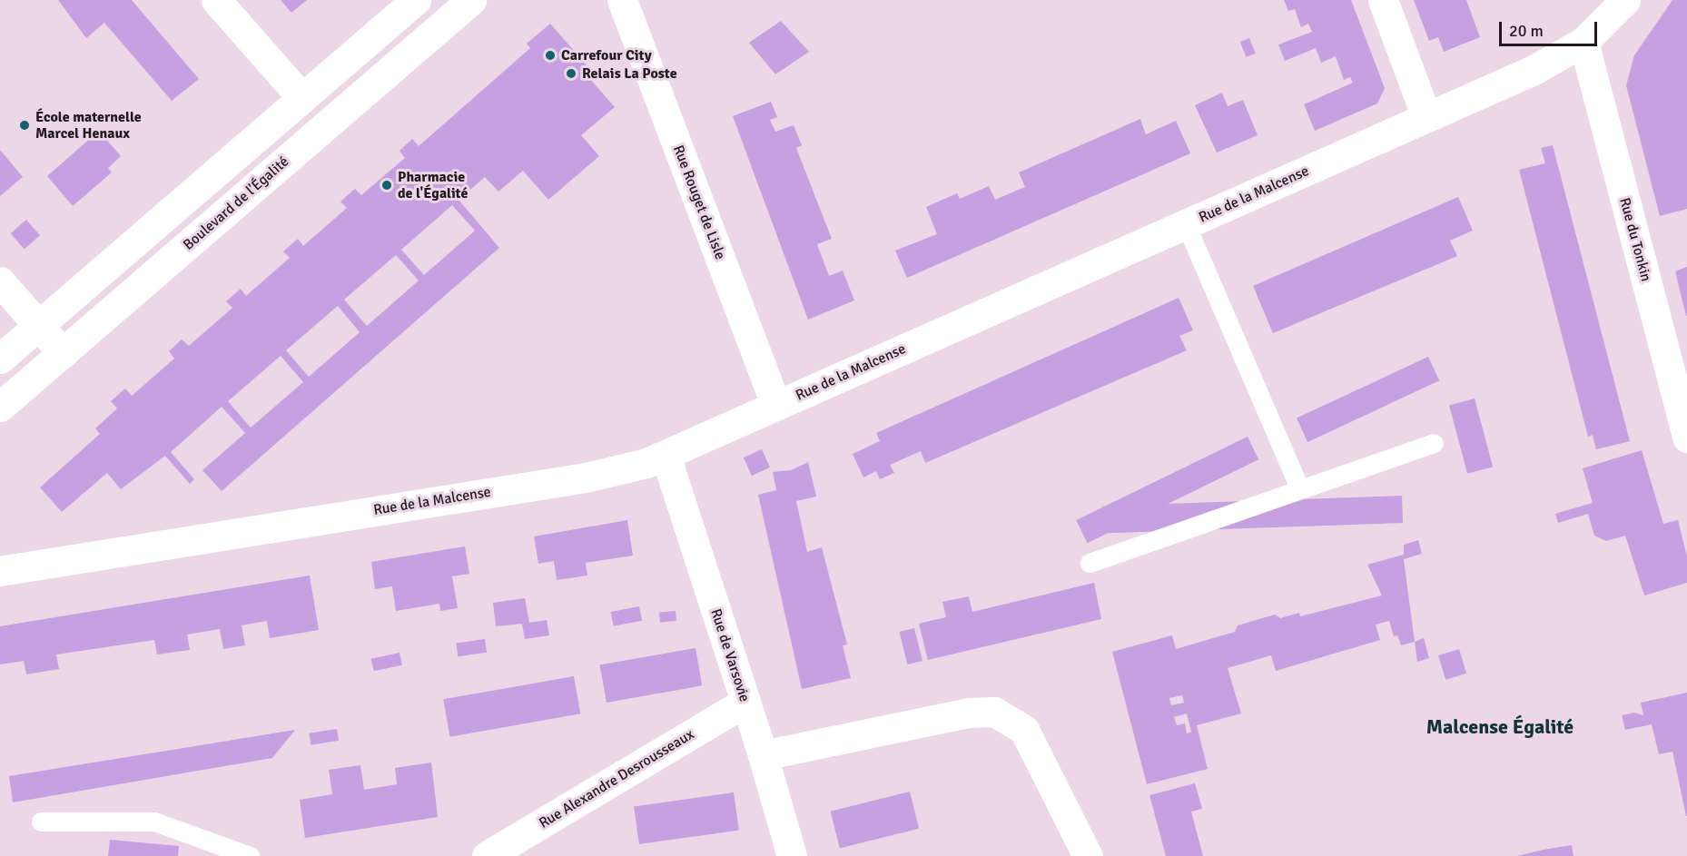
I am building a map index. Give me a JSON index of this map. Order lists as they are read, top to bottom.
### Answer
{
  "streets": {
    "street": [
      "Rue de la Malcense",
      "Rue Rouget de Lisle",
      "Boulevard de l'Égalité",
      "Rue du Tonkin",
      "Rue de Varsovie",
      "Rue Alexandre Desrousseaux"
    ]
  },
  "crossings": [
    ["Rue de la Malcense", "Rue Rouget de Lisle"],
    ["Rue de la Malcense", "Rue du Tonkin"],
    ["Rue de la Malcense", "Rue de Varsovie"],
    ["Rue de Varsovie", "Rue Alexandre Desrousseaux"]
  ],
  "districts": ["Malcense Égalité"],
  "places": [
    "Carrefour City",
    "Relais La Poste",
    "École maternelle Marcel Henaux",
    "Pharmacie de l'Égalité"
  ],
  "scale_bar": "20 m"
}
